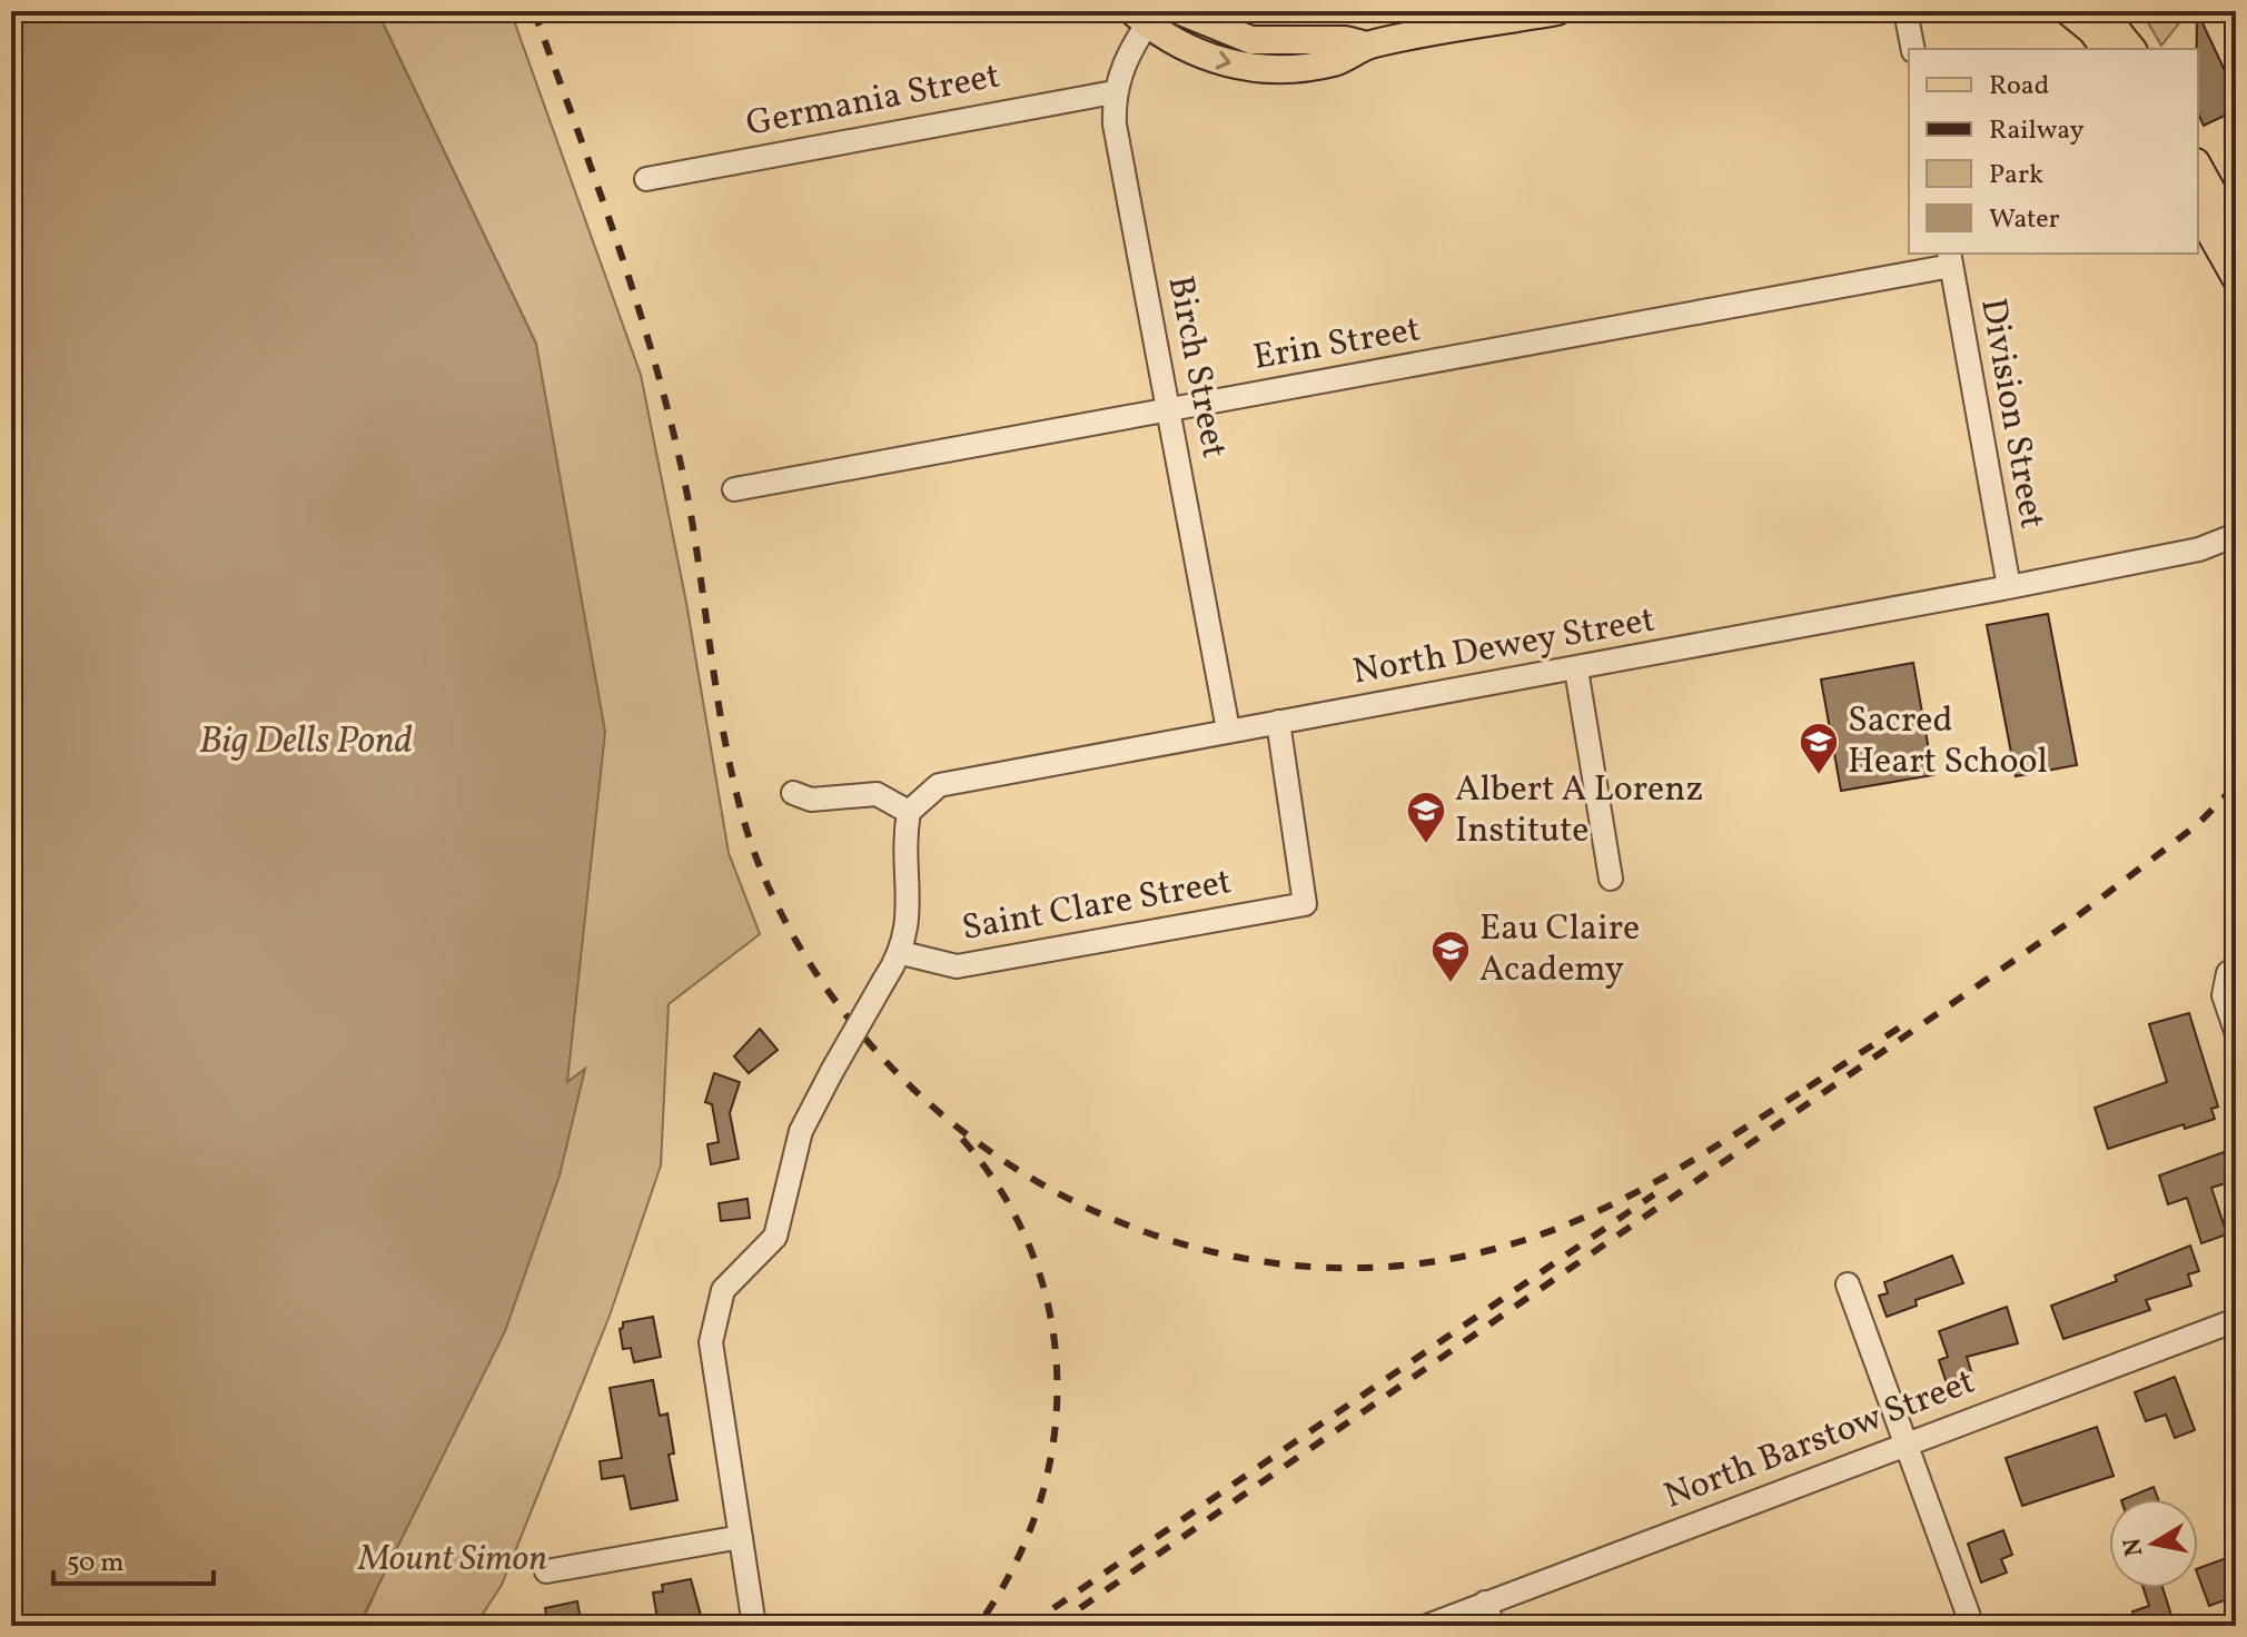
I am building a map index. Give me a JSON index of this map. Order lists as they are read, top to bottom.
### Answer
{
  "streets": {
    "street": [
      "Germania Street",
      "Erin Street",
      "Birch Street",
      "Division Street",
      "North Dewey Street",
      "Saint Clare Street",
      "North Barstow Street"
    ]
  },
  "crossings": [
    ["Germania Street", "Birch Street"],
    ["Erin Street", "Birch Street"],
    ["Erin Street", "Division Street"],
    ["Birch Street", "North Dewey Street"],
    ["Division Street", "North Dewey Street"],
    ["North Dewey Street", "Saint Clare Street"]
  ],
  "water": ["Big Dells Pond"],
  "parks": ["Mount Simon"],
  "places": {
    "school or university": ["Sacred Heart School", "Albert A Lorenz Institute", "Eau Claire Academy"]
  },
  "legend": [
    "Road",
    "Railway",
    "Park",
    "Water"
  ],
  "scale_bar": "50 m",
  "north": "left"
}
